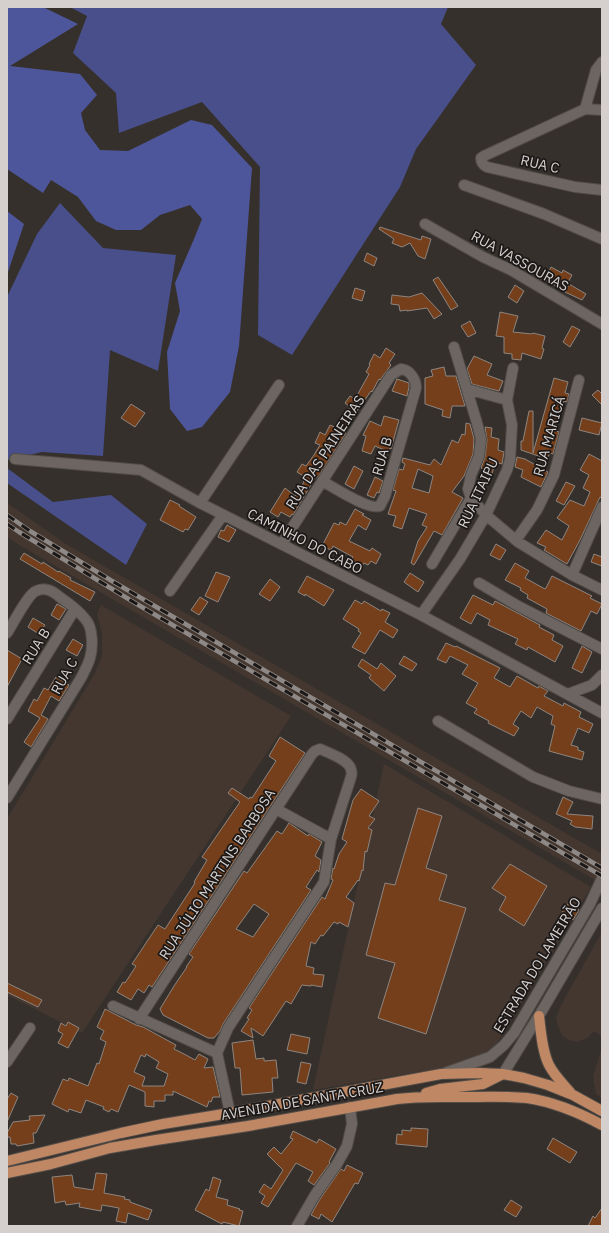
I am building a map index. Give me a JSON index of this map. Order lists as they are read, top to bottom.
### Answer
{
  "streets": {
    "main road": ["AVENIDA DE SANTA CRUZ"],
    "street": [
      "RUA C",
      "RUA VASSOURAS",
      "RUA MARICÁ",
      "RUA DAS PAINEIRAS",
      "RUA B",
      "RUA ITAIPU",
      "CAMINHO DO CABO",
      "RUA JÚLIO MARTINS BARBOSA",
      "ESTRADA DO LAMEIRÃO"
    ]
  },
  "crossings": [
    ["RUA C", "RUA B"],
    ["RUA DAS PAINEIRAS", "RUA B"],
    ["RUA DAS PAINEIRAS", "CAMINHO DO CABO"],
    ["RUA ITAIPU", "CAMINHO DO CABO"],
    ["ESTRADA DO LAMEIRÃO", "AVENIDA DE SANTA CRUZ"]
  ]
}
